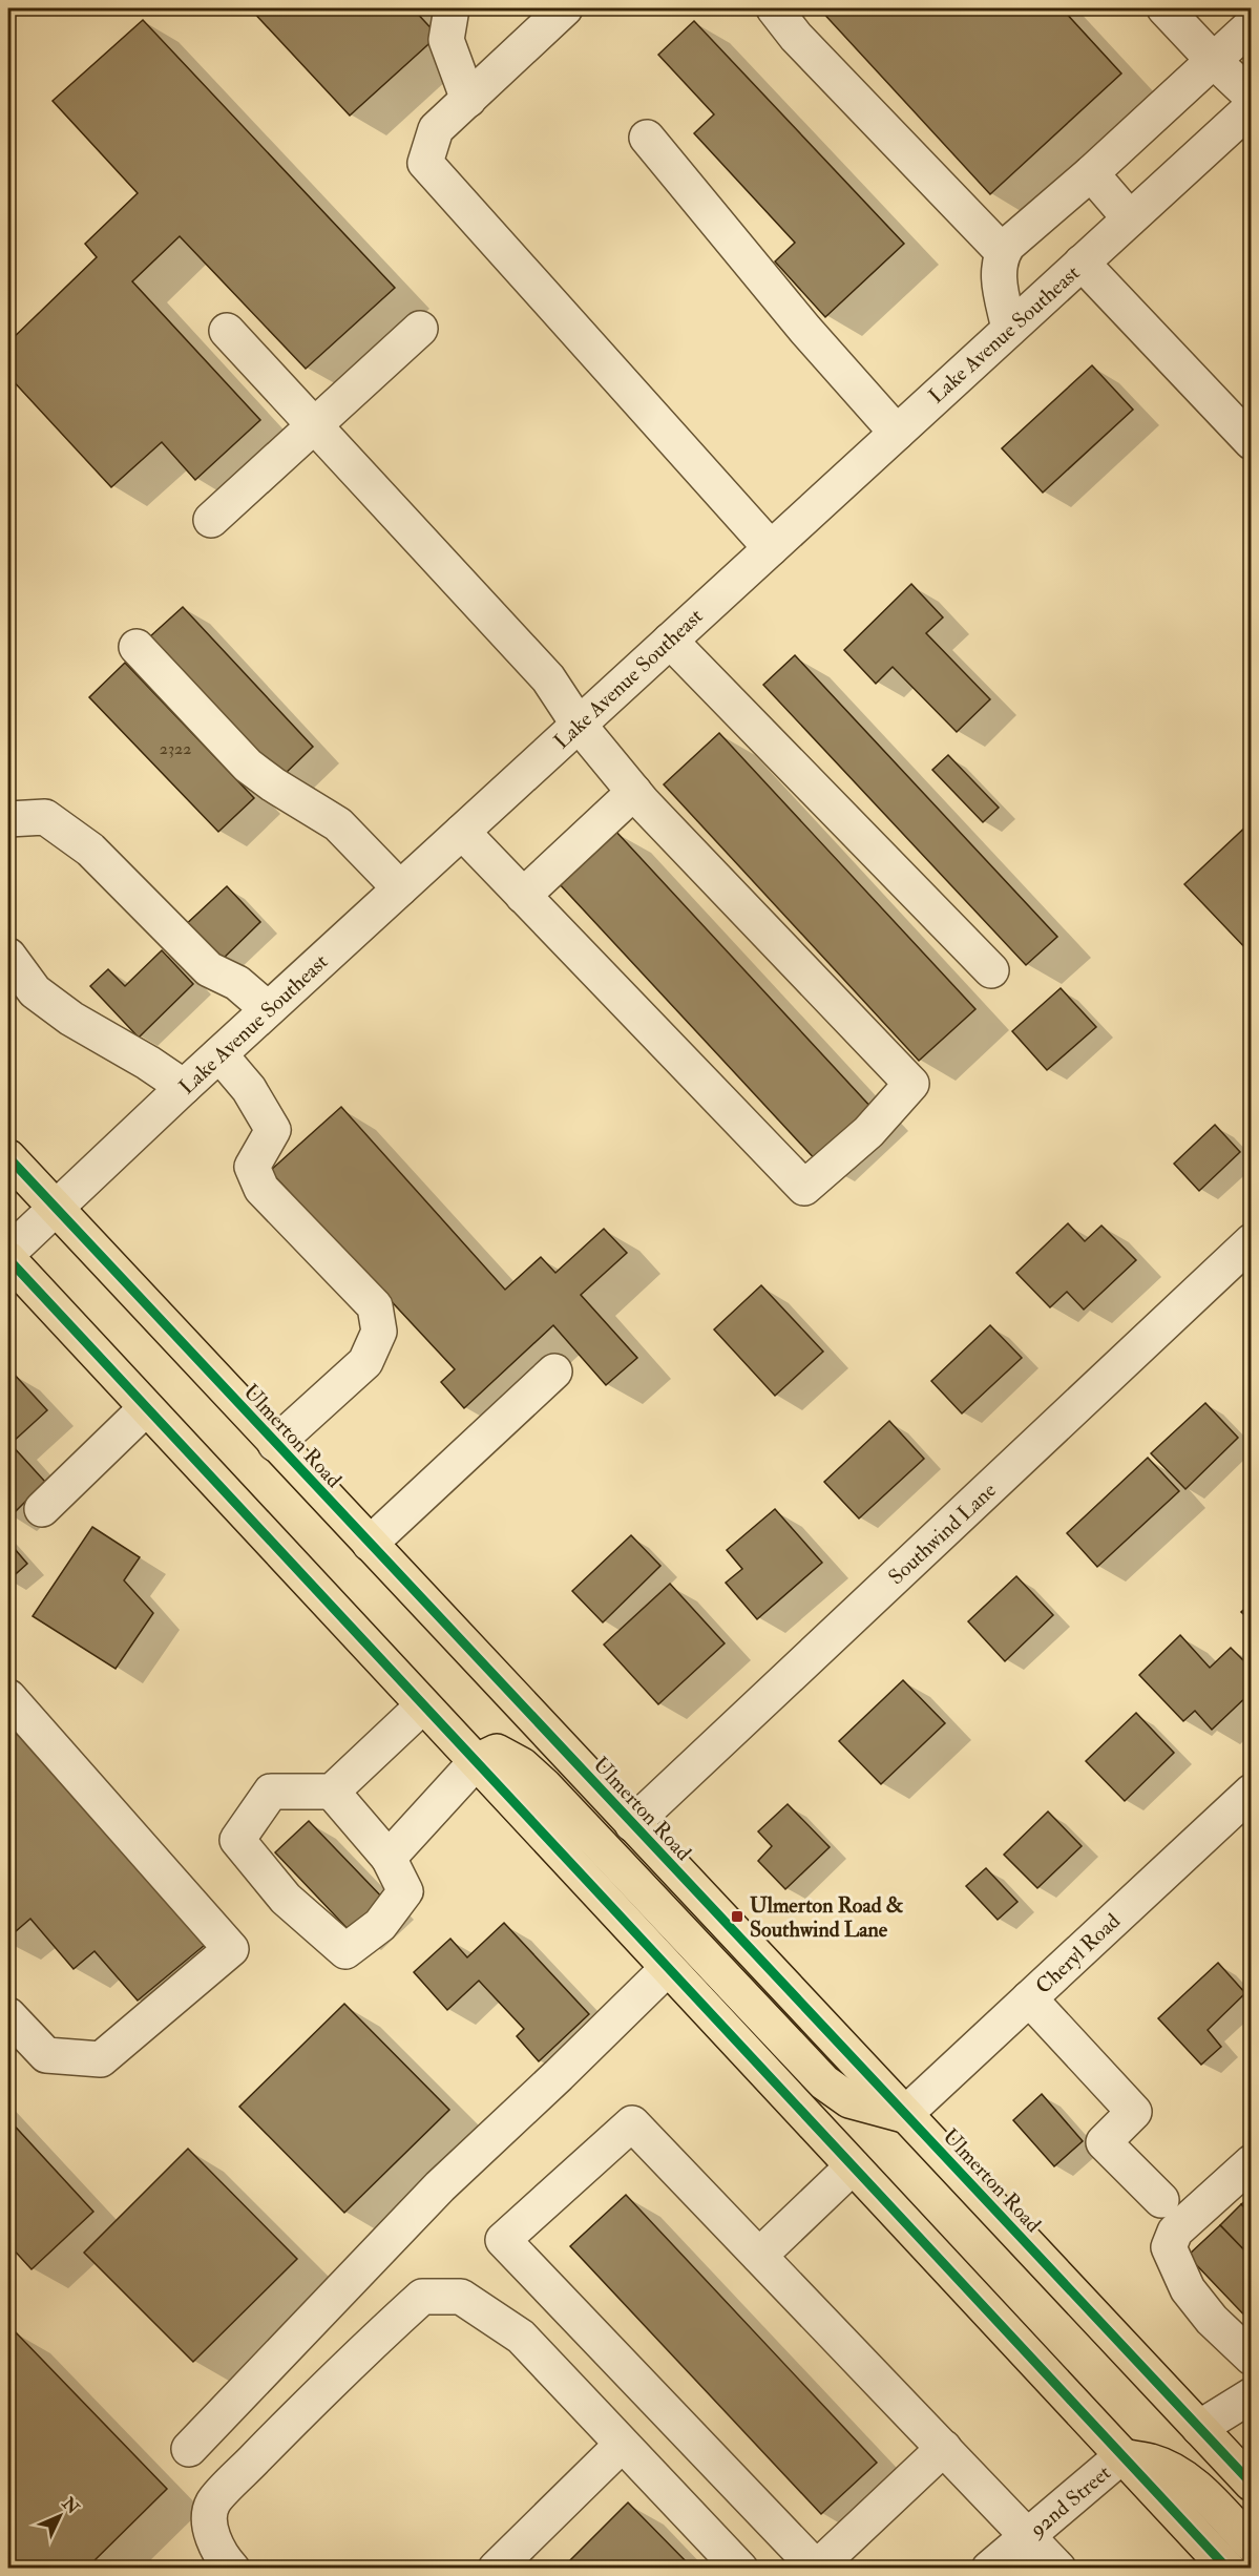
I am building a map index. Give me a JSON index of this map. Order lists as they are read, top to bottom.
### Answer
{
  "streets": {
    "main road": ["Ulmerton Road"],
    "street": [
      "Lake Avenue Southeast",
      "Southwind Lane",
      "Cheryl Road",
      "92nd Street"
    ]
  },
  "crossings": [
    ["Lake Avenue Southeast", "Ulmerton Road"],
    ["Ulmerton Road", "Southwind Lane"],
    ["Ulmerton Road", "Cheryl Road"]
  ],
  "places": {
    "transit": ["Ulmerton Road & Southwind Lane"]
  },
  "house_numbers": ["2322"],
  "north": "top right"
}
